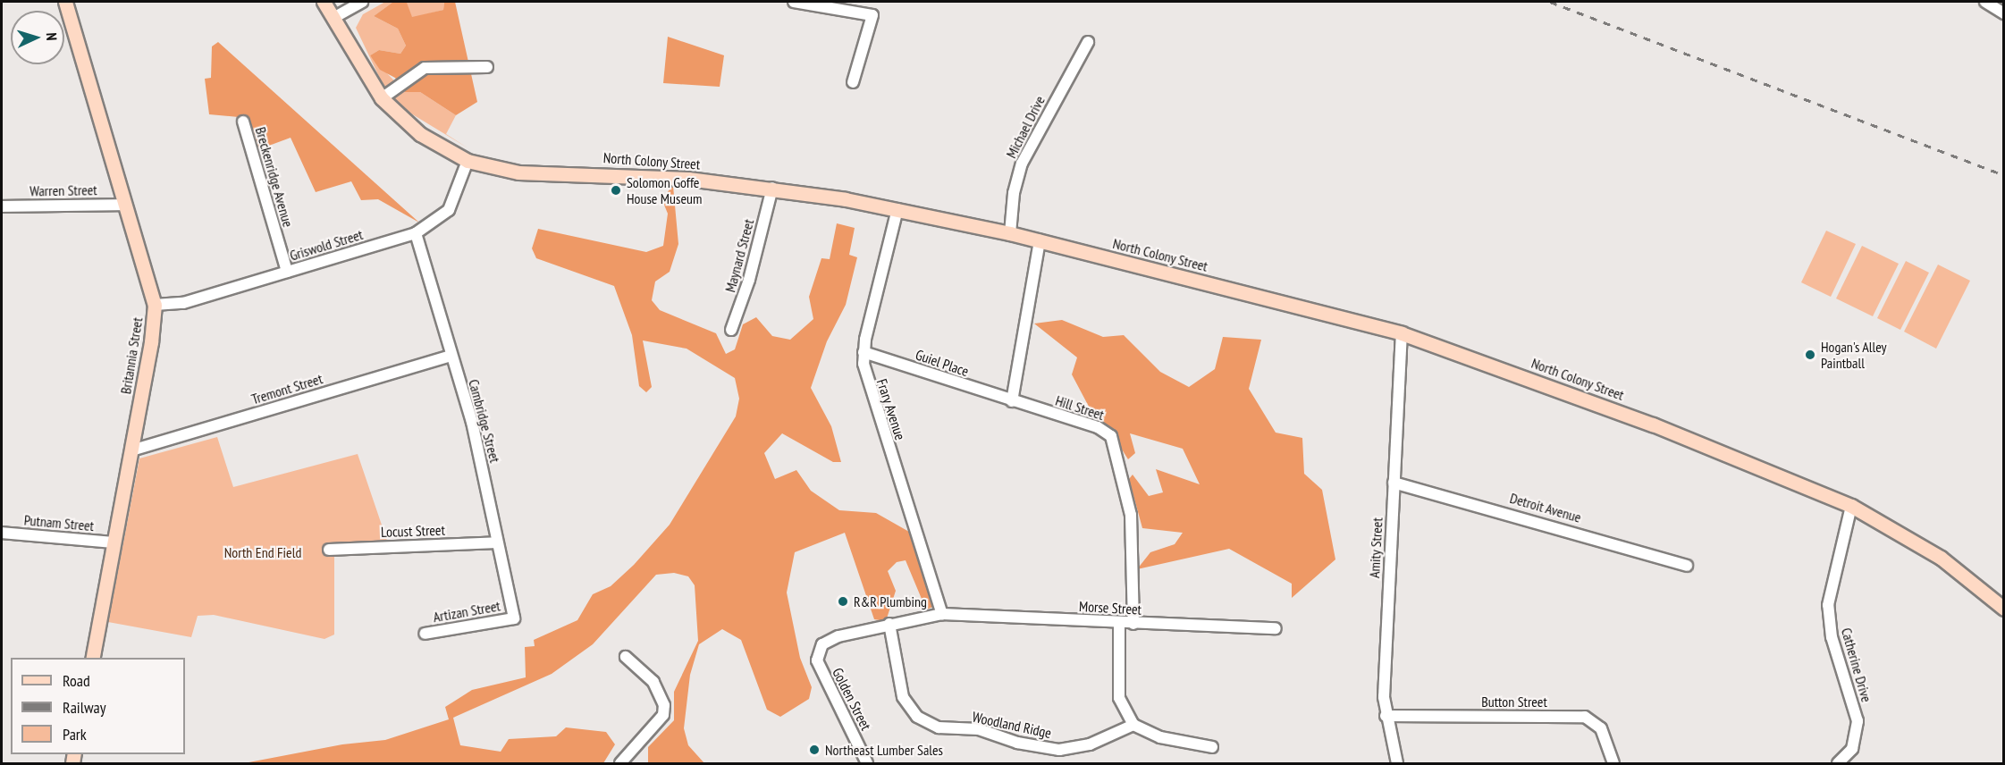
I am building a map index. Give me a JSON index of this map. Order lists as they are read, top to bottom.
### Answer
{
  "streets": {
    "main road": ["North Colony Street", "Britannia Street"],
    "street": [
      "Michael Drive",
      "Breckenridge Avenue",
      "Warren Street",
      "Griswold Street",
      "Maynard Street",
      "Guiel Place",
      "Tremont Street",
      "Hill Street",
      "Frary Avenue",
      "Cambridge Street",
      "Detroit Avenue",
      "Putnam Street",
      "Locust Street",
      "Amity Street",
      "Morse Street",
      "Artizan Street",
      "Catherine Drive",
      "Golden Street",
      "Button Street",
      "Woodland Ridge"
    ]
  },
  "crossings": [
    ["Michael Drive", "North Colony Street"],
    ["North Colony Street", "Griswold Street"],
    ["North Colony Street", "Maynard Street"],
    ["North Colony Street", "Frary Avenue"],
    ["North Colony Street", "Amity Street"],
    ["North Colony Street", "Catherine Drive"],
    ["Breckenridge Avenue", "Griswold Street"],
    ["Warren Street", "Britannia Street"],
    ["Griswold Street", "Britannia Street"],
    ["Griswold Street", "Cambridge Street"],
    ["Britannia Street", "Tremont Street"],
    ["Britannia Street", "Putnam Street"],
    ["Guiel Place", "Hill Street"],
    ["Guiel Place", "Frary Avenue"],
    ["Tremont Street", "Cambridge Street"],
    ["Hill Street", "Morse Street"],
    ["Frary Avenue", "Morse Street"],
    ["Frary Avenue", "Golden Street"],
    ["Cambridge Street", "Locust Street"],
    ["Cambridge Street", "Artizan Street"],
    ["Detroit Avenue", "Amity Street"],
    ["Amity Street", "Button Street"],
    ["Morse Street", "Golden Street"],
    ["Golden Street", "Woodland Ridge"]
  ],
  "parks": ["North End Field"],
  "places": [
    "Solomon Goffe House Museum",
    "Hogan's Alley Paintball",
    "R&R Plumbing",
    "Northeast Lumber Sales"
  ],
  "legend": ["Road", "Railway", "Park"],
  "north": "right"
}
